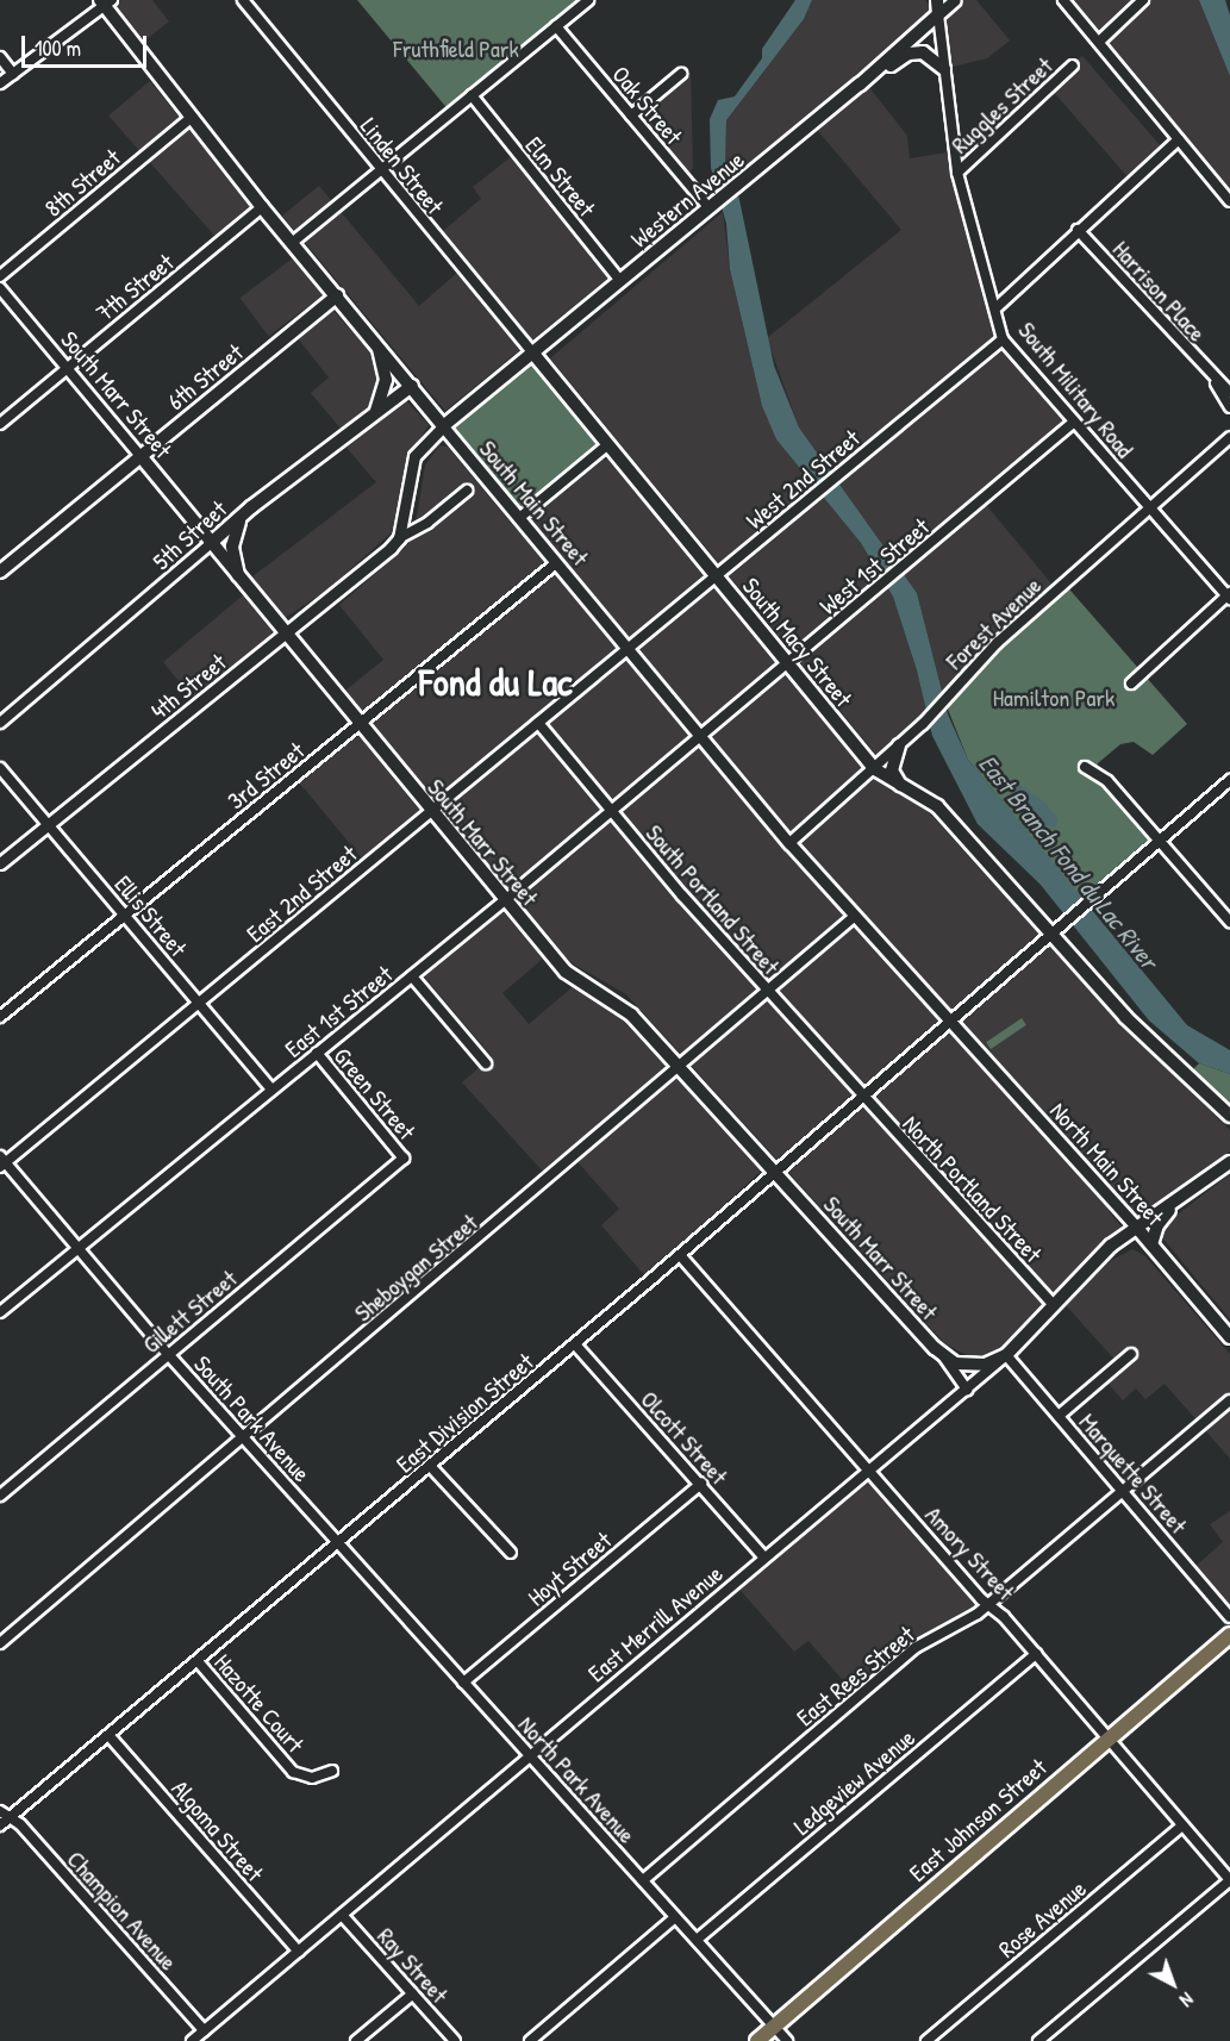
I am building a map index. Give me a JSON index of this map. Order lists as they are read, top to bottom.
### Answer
{
  "streets": {
    "main road": [
      "Western Avenue",
      "6th Street",
      "South Military Road",
      "South Marr Street",
      "South Main Street",
      "5th Street",
      "South Macy Street",
      "North Main Street",
      "East Merrill Avenue",
      "East Johnson Street"
    ],
    "street": [
      "Oak Street",
      "Ruggles Street",
      "Linden Street",
      "Elm Street",
      "8th Street",
      "7th Street",
      "Harrison Place",
      "West 2nd Street",
      "West 1st Street",
      "Forest Avenue",
      "4th Street",
      "3rd Street",
      "East 2nd Street",
      "South Portland Street",
      "Ellis Street",
      "East 1st Street",
      "Green Street",
      "North Portland Street",
      "Sheboygan Street",
      "Gillett Street",
      "East Division Street",
      "South Park Avenue",
      "Olcott Street",
      "Marquette Street",
      "Amory Street",
      "Hoyt Street",
      "East Rees Street",
      "Hazotte Court",
      "North Park Avenue",
      "Ledgeview Avenue",
      "Algoma Street",
      "Champion Avenue",
      "Rose Avenue",
      "Ray Street"
    ]
  },
  "crossings": [
    ["Oak Street", "Western Avenue"],
    ["Ruggles Street", "South Military Road"],
    ["Linden Street", "Western Avenue"],
    ["Linden Street", "South Macy Street"],
    ["Elm Street", "Western Avenue"],
    ["8th Street", "South Main Street"],
    ["Western Avenue", "South Military Road"],
    ["Western Avenue", "South Main Street"],
    ["Western Avenue", "South Macy Street"],
    ["7th Street", "South Marr Street"],
    ["7th Street", "South Main Street"],
    ["6th Street", "South Marr Street"],
    ["6th Street", "South Main Street"],
    ["South Military Road", "West 2nd Street"],
    ["South Military Road", "West 1st Street"],
    ["South Military Road", "Forest Avenue"],
    ["South Marr Street", "5th Street"],
    ["South Marr Street", "4th Street"],
    ["South Marr Street", "3rd Street"],
    ["South Marr Street", "East 2nd Street"],
    ["South Marr Street", "East 1st Street"],
    ["South Marr Street", "Sheboygan Street"],
    ["South Marr Street", "East Division Street"],
    ["South Marr Street", "East Merrill Avenue"],
    ["West 2nd Street", "South Main Street"],
    ["West 2nd Street", "South Macy Street"],
    ["West 2nd Street", "East 2nd Street"],
    ["South Main Street", "5th Street"],
    ["South Main Street", "West 1st Street"],
    ["South Main Street", "Forest Avenue"],
    ["South Main Street", "3rd Street"],
    ["South Main Street", "East 2nd Street"],
    ["South Main Street", "East 1st Street"],
    ["South Main Street", "North Main Street"],
    ["South Main Street", "Sheboygan Street"],
    ["South Main Street", "East Division Street"],
    ["West 1st Street", "South Macy Street"],
    ["West 1st Street", "East 1st Street"],
    ["Forest Avenue", "South Macy Street"],
    ["South Macy Street", "East Division Street"],
    ["4th Street", "Ellis Street"],
    ["3rd Street", "Ellis Street"],
    ["East 2nd Street", "South Portland Street"],
    ["East 2nd Street", "Ellis Street"],
    ["East 2nd Street", "South Park Avenue"],
    ["South Portland Street", "East 1st Street"],
    ["South Portland Street", "North Portland Street"],
    ["South Portland Street", "Sheboygan Street"],
    ["South Portland Street", "East Division Street"],
    ["Ellis Street", "East 1st Street"],
    ["East 1st Street", "Green Street"],
    ["East 1st Street", "South Park Avenue"],
    ["Green Street", "Gillett Street"],
    ["North Main Street", "East Division Street"],
    ["North Main Street", "East Merrill Avenue"],
    ["North Portland Street", "East Division Street"],
    ["North Portland Street", "East Merrill Avenue"],
    ["Sheboygan Street", "South Park Avenue"],
    ["Gillett Street", "South Park Avenue"],
    ["East Division Street", "South Park Avenue"],
    ["East Division Street", "Olcott Street"],
    ["East Division Street", "Amory Street"],
    ["East Division Street", "Hazotte Court"],
    ["East Division Street", "North Park Avenue"],
    ["East Division Street", "Algoma Street"],
    ["East Division Street", "Champion Avenue"],
    ["South Park Avenue", "North Park Avenue"],
    ["Olcott Street", "Hoyt Street"],
    ["Olcott Street", "East Merrill Avenue"],
    ["Marquette Street", "East Merrill Avenue"],
    ["Marquette Street", "East Rees Street"],
    ["Amory Street", "East Merrill Avenue"],
    ["Amory Street", "East Rees Street"],
    ["Amory Street", "Ledgeview Avenue"],
    ["Amory Street", "East Johnson Street"],
    ["Amory Street", "Rose Avenue"],
    ["Hoyt Street", "North Park Avenue"],
    ["East Merrill Avenue", "North Park Avenue"],
    ["East Merrill Avenue", "Algoma Street"],
    ["East Merrill Avenue", "Champion Avenue"],
    ["East Merrill Avenue", "Ray Street"],
    ["East Rees Street", "North Park Avenue"],
    ["North Park Avenue", "Ledgeview Avenue"],
    ["North Park Avenue", "East Johnson Street"]
  ],
  "districts": ["Fond du Lac"],
  "water": ["East Branch Fond du Lac River"],
  "parks": ["Fruthfield Park", "Hamilton Park"],
  "scale_bar": "100 m",
  "north": "bottom right"
}
